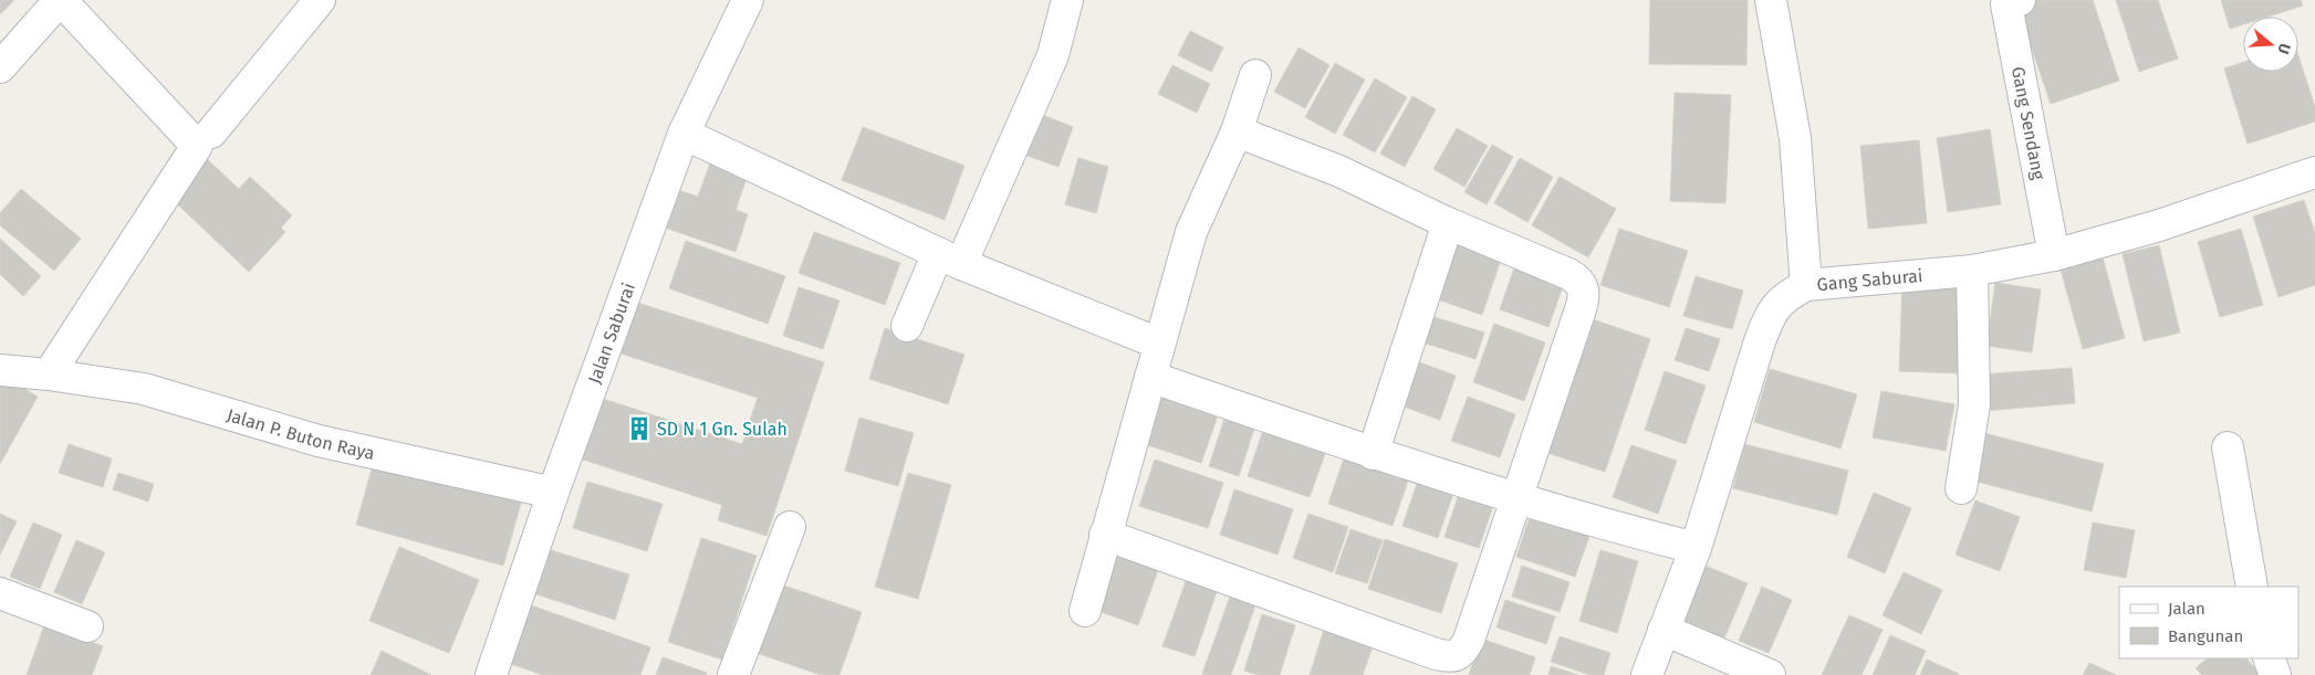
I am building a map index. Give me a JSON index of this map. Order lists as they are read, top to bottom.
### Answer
{
  "streets": {
    "street": [
      "Gang Sendang",
      "Gang Saburai",
      "Jalan Saburai",
      "Jalan P. Buton Raya"
    ]
  },
  "crossings": [
    ["Gang Sendang", "Gang Saburai"],
    ["Jalan Saburai", "Jalan P. Buton Raya"]
  ],
  "places": {
    "building": ["SD N 1 Gn. Sulah"]
  },
  "legend": ["Jalan", "Bangunan"],
  "north": "right"
}
